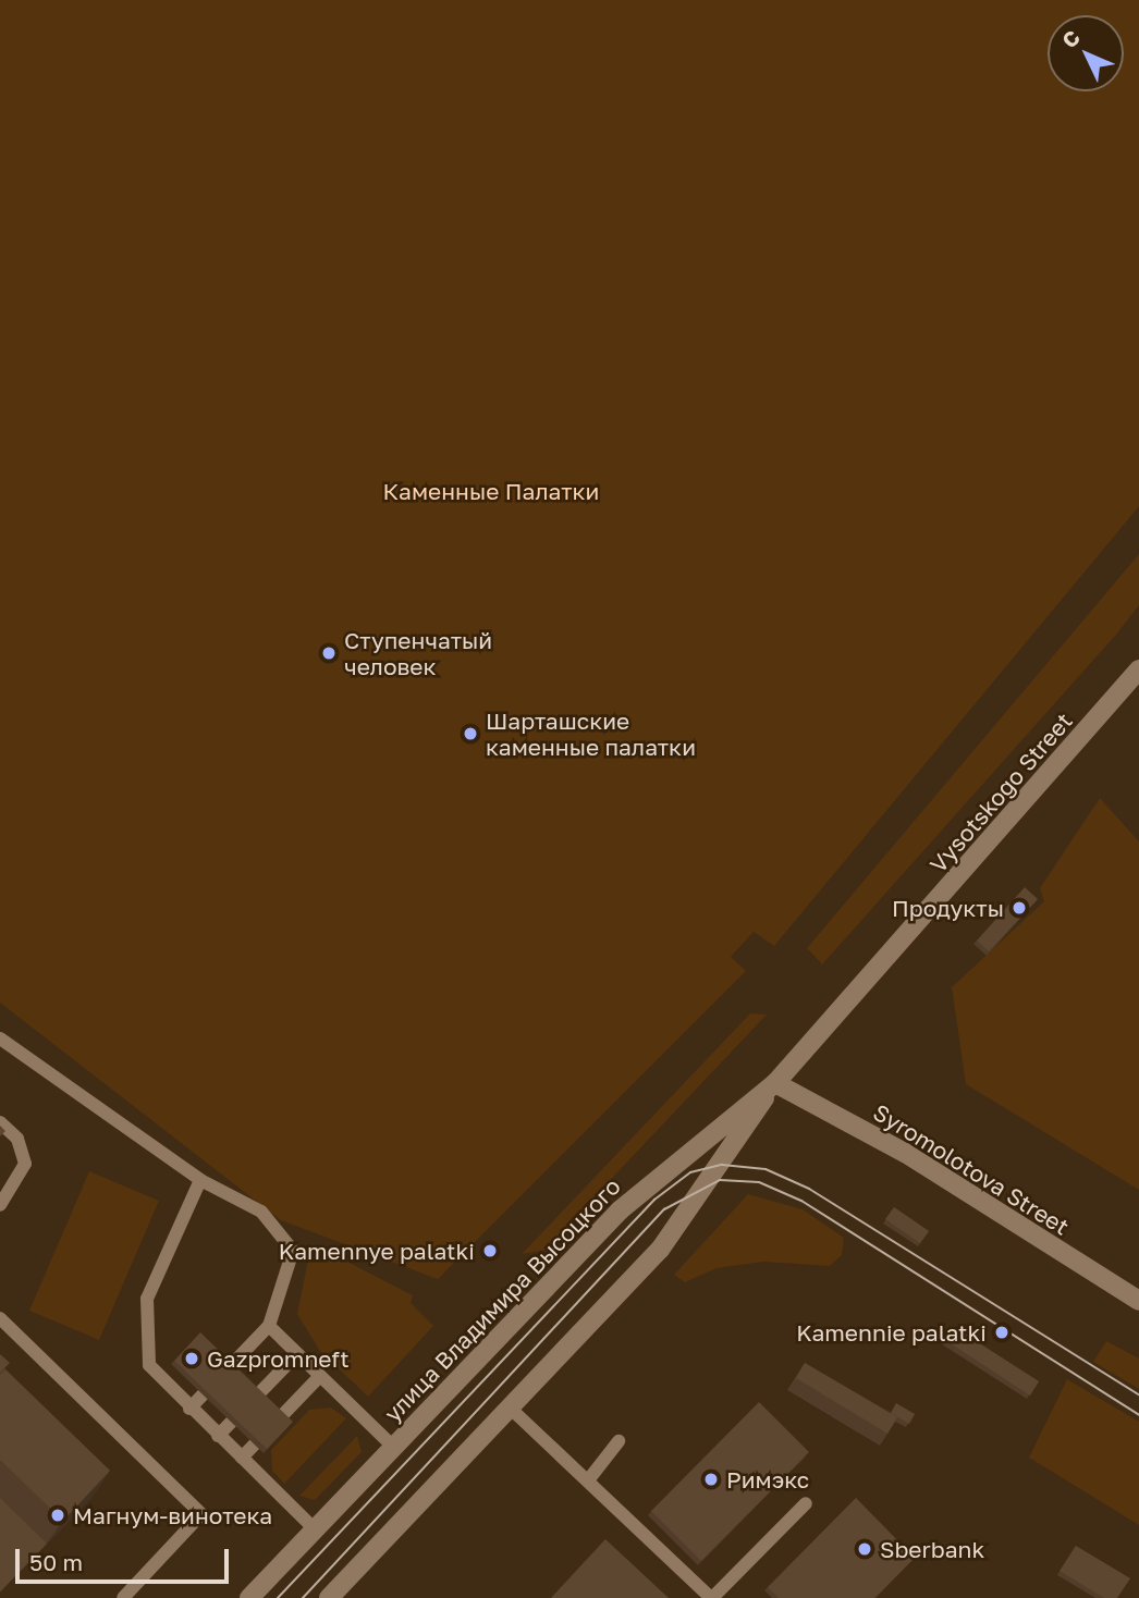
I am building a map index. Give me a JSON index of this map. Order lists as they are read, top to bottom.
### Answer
{
  "streets": {
    "main road": ["Vysotskogo Street", "Syromolotova Street", "улица Владимира Высоцкого"]
  },
  "crossings": [
    ["Vysotskogo Street", "Syromolotova Street"],
    ["Vysotskogo Street", "улица Владимира Высоцкого"],
    ["Syromolotova Street", "улица Владимира Высоцкого"]
  ],
  "parks": ["Каменные Палатки"],
  "places": [
    "Ступенчатый человек",
    "Шарташские каменные палатки",
    "Продукты",
    "Kamennye palatki",
    "Kamennie palatki",
    "Gazpromneft",
    "Римэкс",
    "Магнум-винотека",
    "Sberbank"
  ],
  "scale_bar": "50 m",
  "north": "top left"
}
